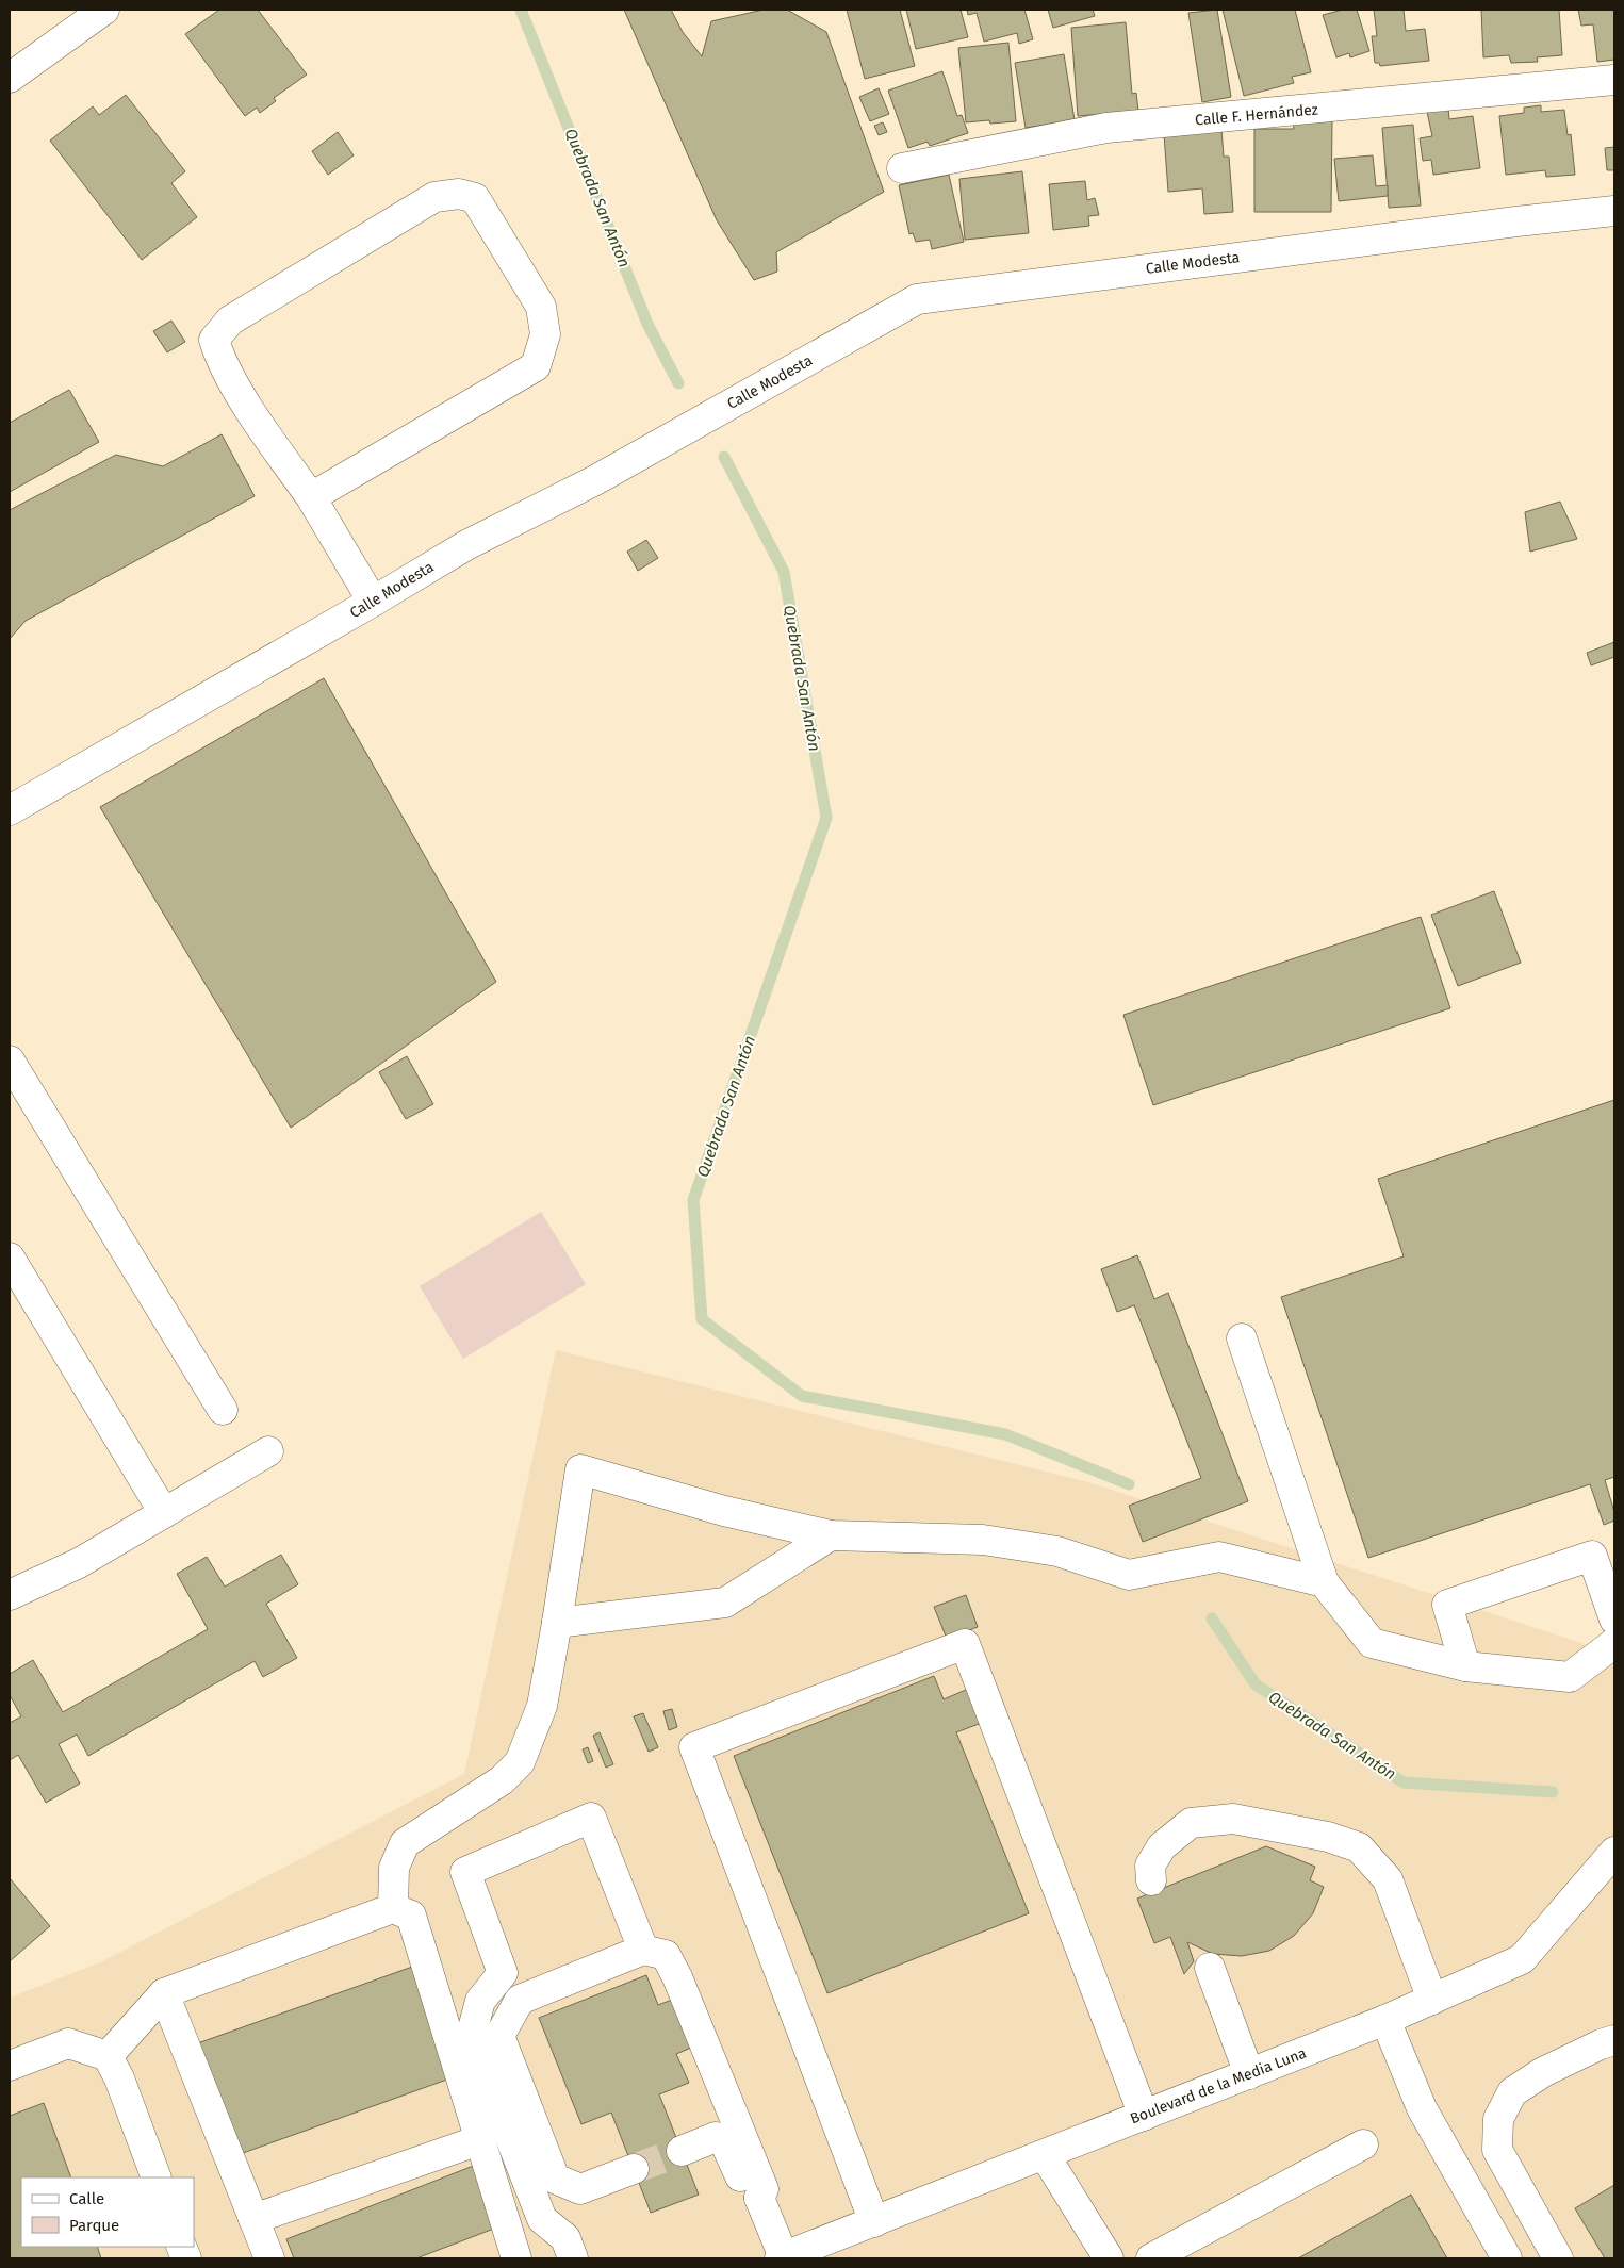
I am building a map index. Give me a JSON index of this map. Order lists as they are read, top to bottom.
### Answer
{
  "streets": {
    "street": ["Calle F. Hernández", "Calle Modesta", "Boulevard de la Media Luna"]
  },
  "water": ["Quebrada San Antón"],
  "legend": ["Calle", "Parque"]
}
